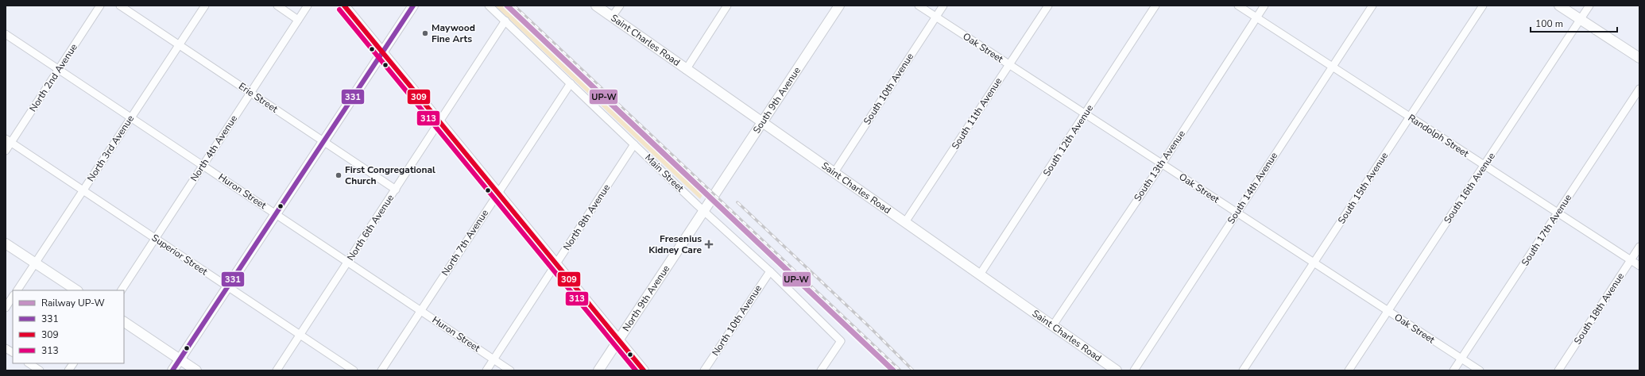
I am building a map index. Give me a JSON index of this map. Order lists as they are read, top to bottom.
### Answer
{
  "streets": {
    "main road": ["Saint Charles Road", "South 9th Avenue", "North 9th Avenue"],
    "street": [
      "Oak Street",
      "North 2nd Avenue",
      "South 10th Avenue",
      "Erie Street",
      "South 11th Avenue",
      "Randolph Street",
      "South 12th Avenue",
      "North 3rd Avenue",
      "North 4th Avenue",
      "South 13th Avenue",
      "Main Street",
      "South 14th Avenue",
      "South 15th Avenue",
      "South 16th Avenue",
      "Huron Street",
      "North 8th Avenue",
      "North 6th Avenue",
      "South 17th Avenue",
      "North 7th Avenue",
      "Superior Street",
      "South 18th Avenue",
      "North 10th Avenue"
    ]
  },
  "crossings": [
    ["Saint Charles Road", "South 10th Avenue"],
    ["Saint Charles Road", "South 9th Avenue"],
    ["Saint Charles Road", "South 11th Avenue"],
    ["Saint Charles Road", "South 12th Avenue"],
    ["Saint Charles Road", "South 13th Avenue"],
    ["Oak Street", "South 10th Avenue"],
    ["Oak Street", "South 11th Avenue"],
    ["Oak Street", "South 12th Avenue"],
    ["Oak Street", "South 13th Avenue"],
    ["Oak Street", "South 14th Avenue"],
    ["Oak Street", "South 15th Avenue"],
    ["Oak Street", "South 16th Avenue"],
    ["Oak Street", "South 17th Avenue"],
    ["North 2nd Avenue", "Huron Street"],
    ["North 2nd Avenue", "Superior Street"],
    ["Erie Street", "North 3rd Avenue"],
    ["Erie Street", "North 4th Avenue"],
    ["Erie Street", "North 6th Avenue"],
    ["South 9th Avenue", "North 9th Avenue"],
    ["Randolph Street", "South 13th Avenue"],
    ["Randolph Street", "South 14th Avenue"],
    ["Randolph Street", "South 15th Avenue"],
    ["Randolph Street", "South 16th Avenue"],
    ["Randolph Street", "South 17th Avenue"],
    ["Randolph Street", "South 18th Avenue"],
    ["North 3rd Avenue", "Huron Street"],
    ["North 3rd Avenue", "Superior Street"],
    ["North 4th Avenue", "Huron Street"],
    ["North 4th Avenue", "Superior Street"],
    ["Main Street", "North 8th Avenue"],
    ["Main Street", "North 6th Avenue"],
    ["Main Street", "North 7th Avenue"],
    ["Main Street", "North 9th Avenue"],
    ["Main Street", "North 10th Avenue"],
    ["Huron Street", "North 8th Avenue"],
    ["Huron Street", "North 6th Avenue"],
    ["Huron Street", "North 7th Avenue"],
    ["North 6th Avenue", "Superior Street"]
  ],
  "places": {
    "other": ["Maywood Fine Arts", "First Congregational Church"],
    "health": ["Fresenius Kidney Care"]
  },
  "lines": [
    "rail line UP-W",
    "transit line 331",
    "transit line 309",
    "transit line 313"
  ],
  "legend": [
    "Railway UP-W",
    "331",
    "309",
    "313"
  ],
  "scale_bar": "100 m"
}
